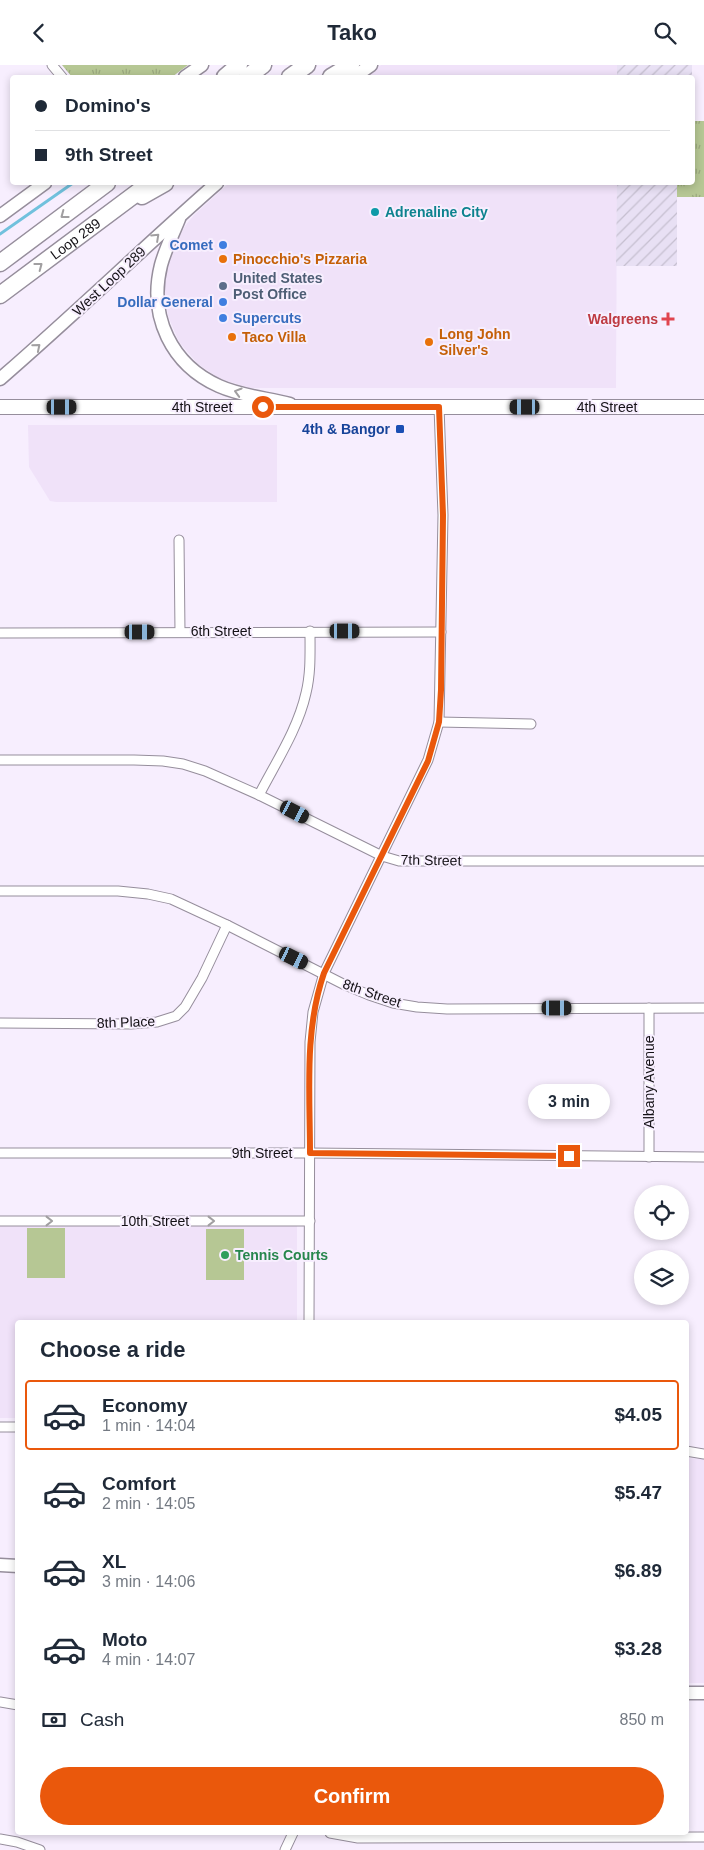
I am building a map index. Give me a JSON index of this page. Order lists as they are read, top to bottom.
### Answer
{
  "streets": {
    "highway": ["Loop 289"],
    "main road": ["West Loop 289", "4th Street"],
    "street": [
      "6th Street",
      "7th Street",
      "8th Street",
      "8th Place",
      "Albany Avenue",
      "9th Street",
      "10th Street"
    ]
  },
  "crossings": [
    ["8th Street", "8th Place"],
    ["8th Street", "Albany Avenue"],
    ["Albany Avenue", "9th Street"]
  ],
  "one_way": ["West Loop 289", "10th Street"],
  "places": {
    "other": [
      "Adrenaline City",
      "Comet",
      "Pinocchio's Pizzaria",
      "United States Post Office",
      "Dollar General",
      "Supercuts",
      "Taco Villa",
      "Long John Silver's",
      "Tennis Courts"
    ],
    "health": ["Walgreens"],
    "transit": ["4th & Bangor"]
  },
  "page": {
    "header": "Tako",
    "banner": ["Domino's", "9th Street"],
    "bubble": "3 min",
    "heading": "Choose a ride",
    "list": [
      {
        "name": "Economy",
        "note": "1 min · 14:04",
        "value": "$4.05"
      },
      {
        "name": "Comfort",
        "note": "2 min · 14:05",
        "value": "$5.47"
      },
      {
        "name": "XL",
        "note": "3 min · 14:06",
        "value": "$6.89"
      },
      {
        "name": "Moto",
        "note": "4 min · 14:07",
        "value": "$3.28"
      }
    ],
    "pay": ["Cash", "850 m"],
    "buttons": "Confirm"
  }
}
